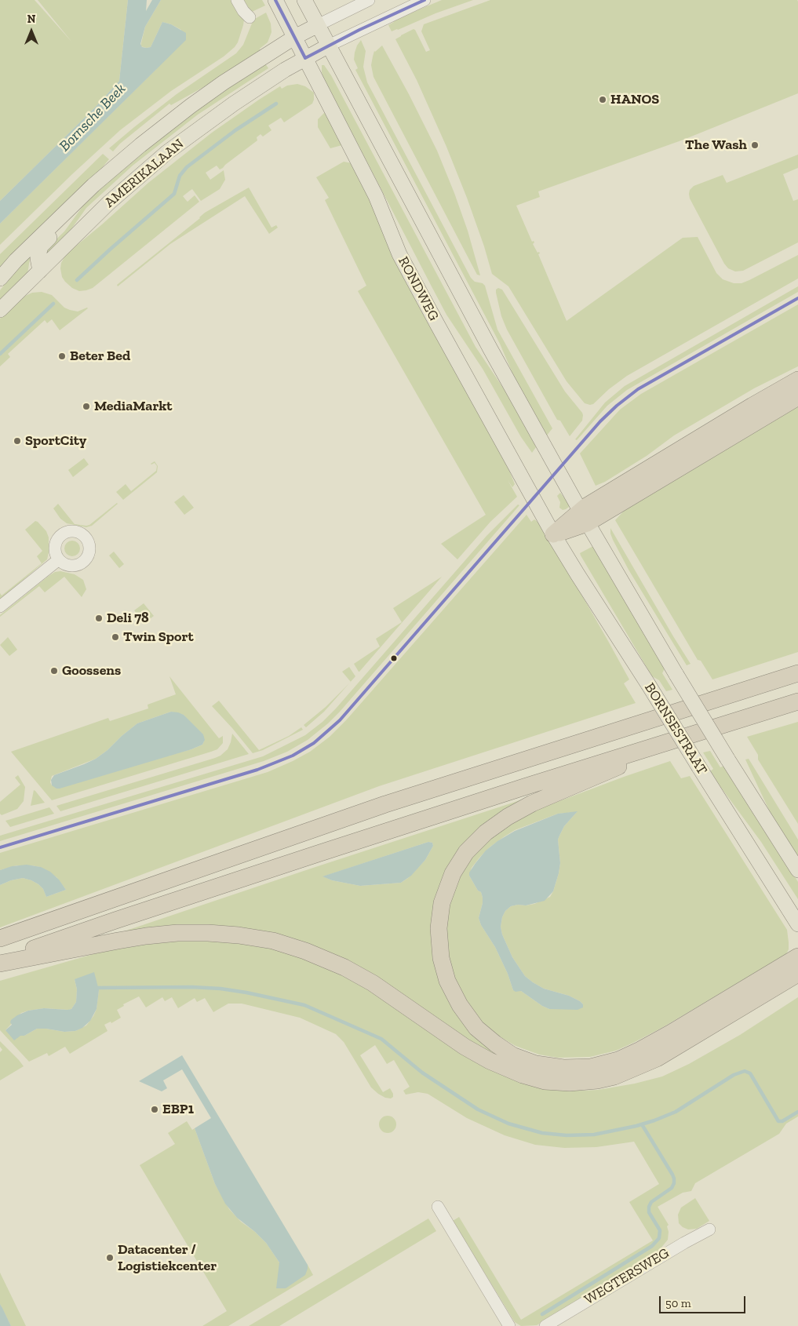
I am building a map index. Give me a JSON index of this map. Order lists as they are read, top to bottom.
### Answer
{
  "streets": {
    "main road": ["AMERIKALAAN", "RONDWEG", "BORNSESTRAAT"],
    "street": ["WEGTERSWEG"]
  },
  "crossings": [
    ["AMERIKALAAN", "RONDWEG"],
    ["RONDWEG", "BORNSESTRAAT"]
  ],
  "water": ["Bornsche Beek"],
  "places": [
    "HANOS",
    "The Wash",
    "Beter Bed",
    "MediaMarkt",
    "SportCity",
    "Deli 78",
    "Twin Sport",
    "Goossens",
    "EBP1",
    "Datacenter / Logistiekcenter"
  ],
  "scale_bar": "50 m",
  "north": "top"
}
